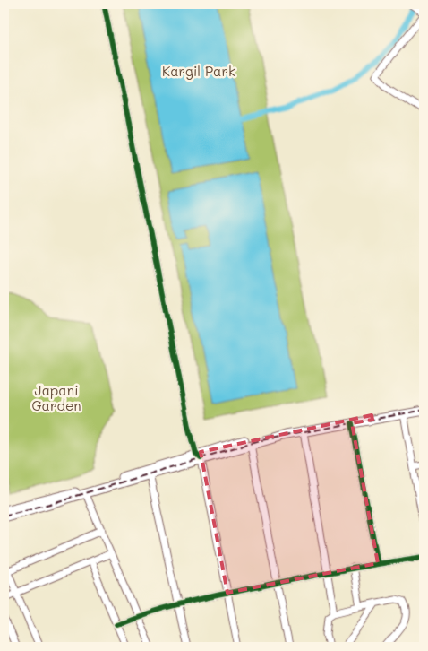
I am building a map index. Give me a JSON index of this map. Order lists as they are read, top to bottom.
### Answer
{
  "parks": ["Kargil Park", "Japani Garden"]
}
